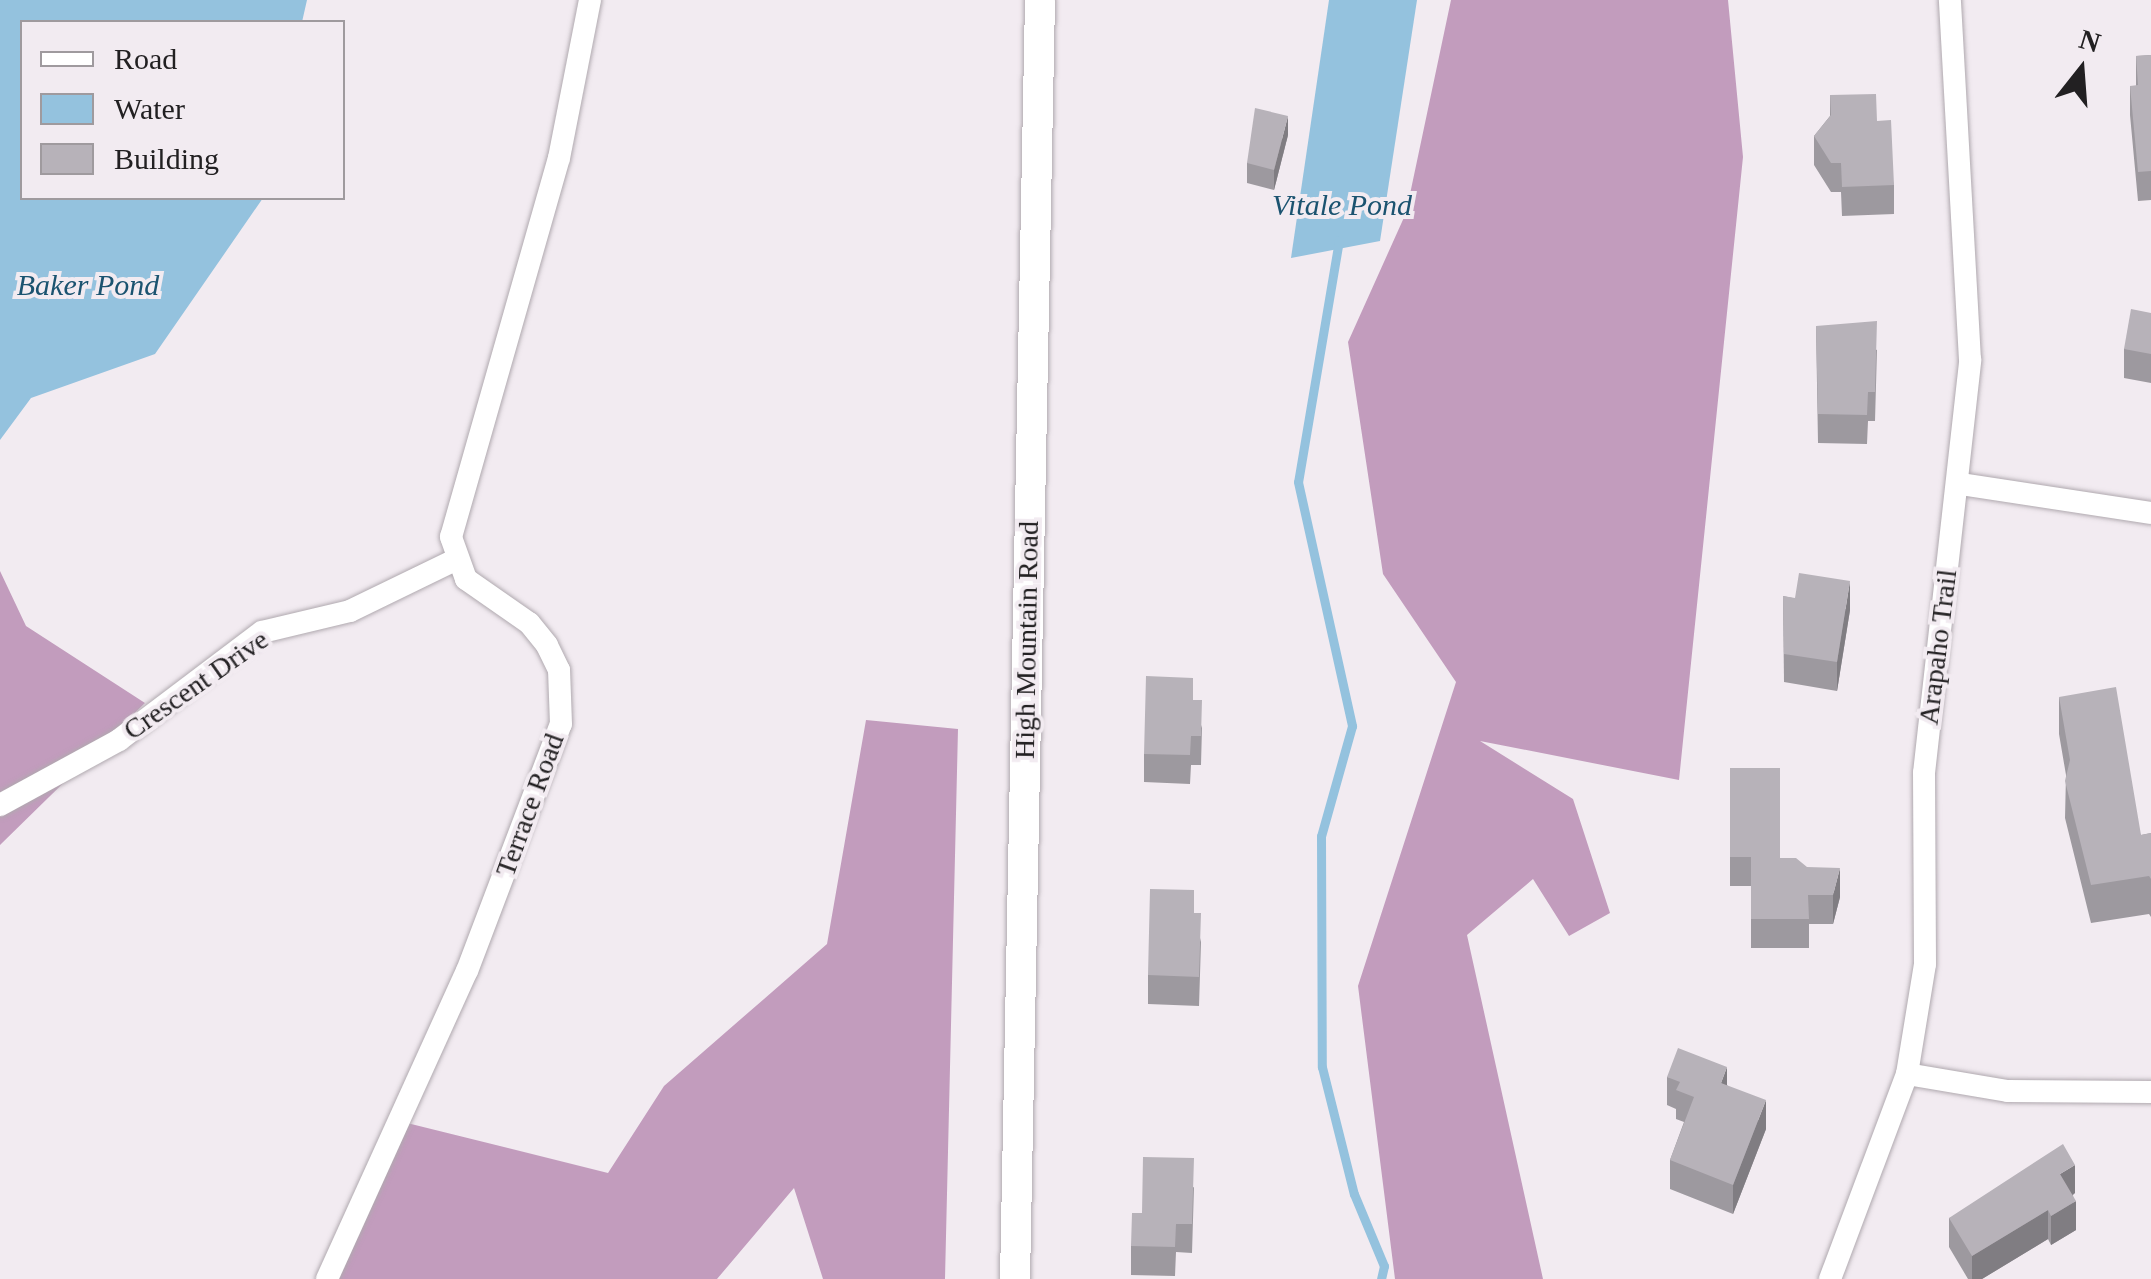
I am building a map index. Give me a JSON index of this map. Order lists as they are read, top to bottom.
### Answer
{
  "streets": {
    "main road": ["High Mountain Road"],
    "street": ["Arapaho Trail", "Crescent Drive", "Terrace Road"]
  },
  "crossings": [
    ["Crescent Drive", "Terrace Road"]
  ],
  "water": ["Vitale Pond", "Baker Pond"],
  "legend": ["Road", "Water", "Building"],
  "north": "top"
}
